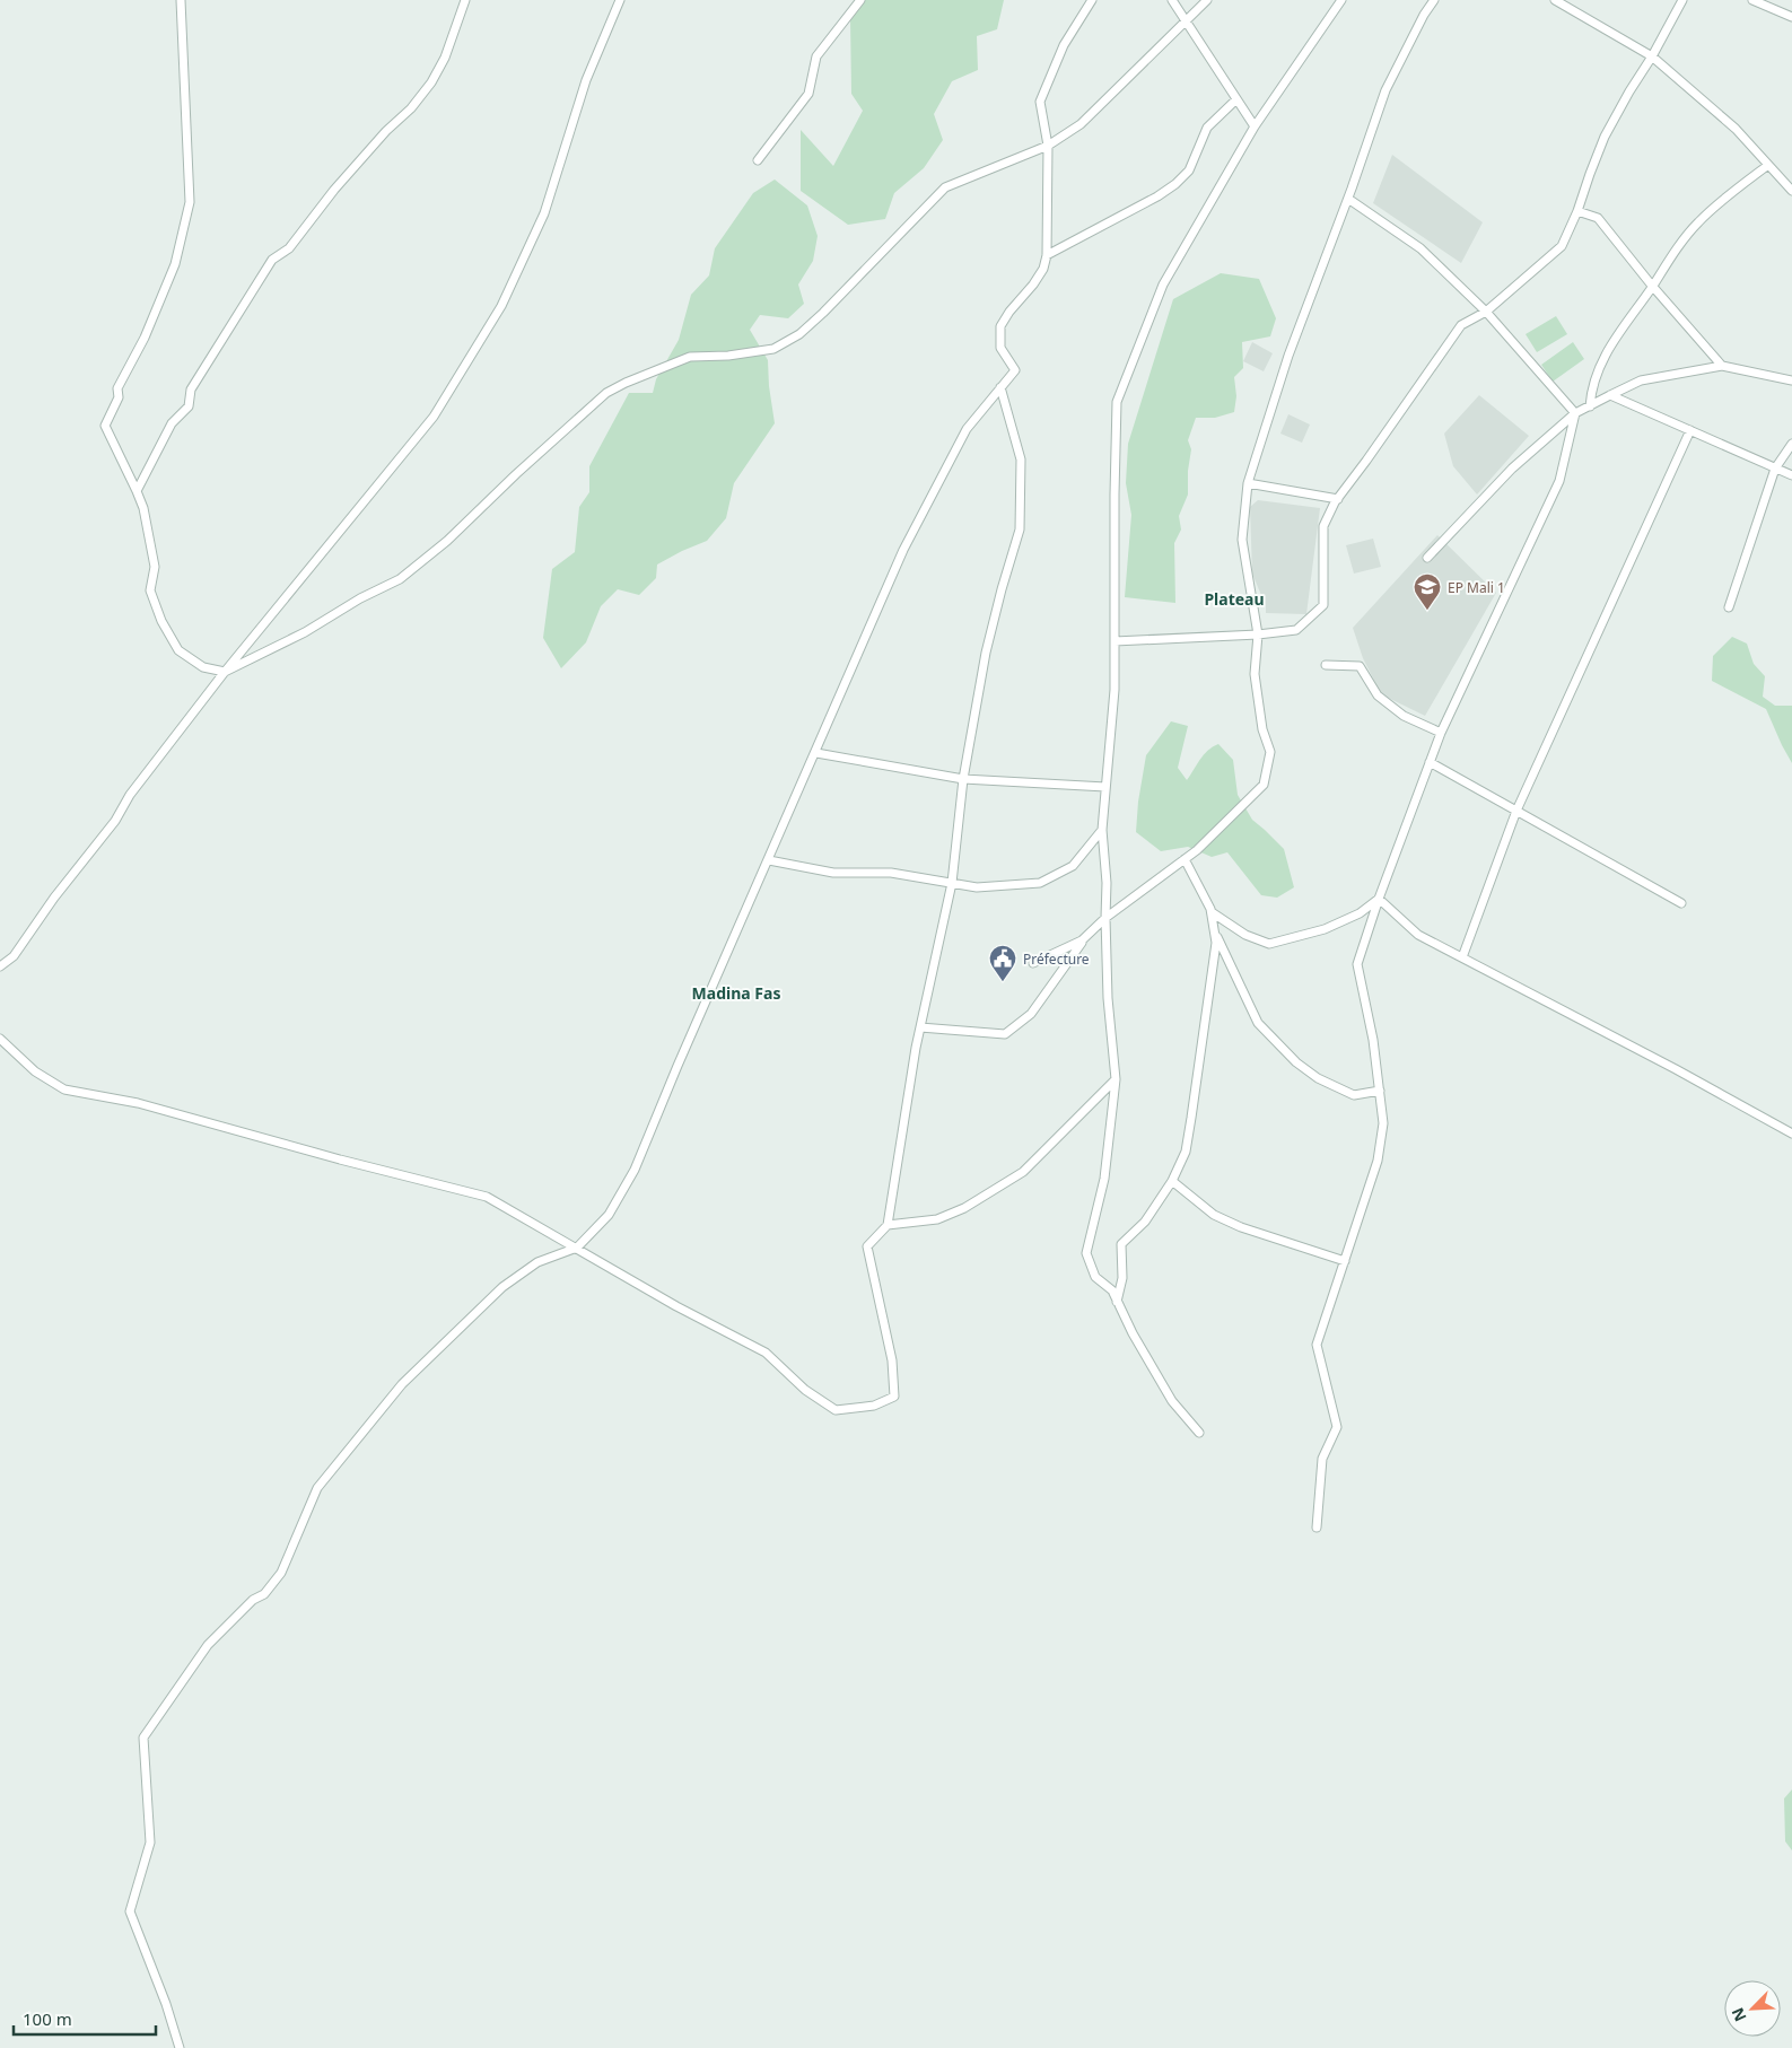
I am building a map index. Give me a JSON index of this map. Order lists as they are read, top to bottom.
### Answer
{
  "districts": ["Plateau", "Madina Fas"],
  "places": {
    "school or university": ["EP Mali 1"],
    "public building": ["Préfecture"]
  },
  "scale_bar": "100 m",
  "north": "bottom left"
}
